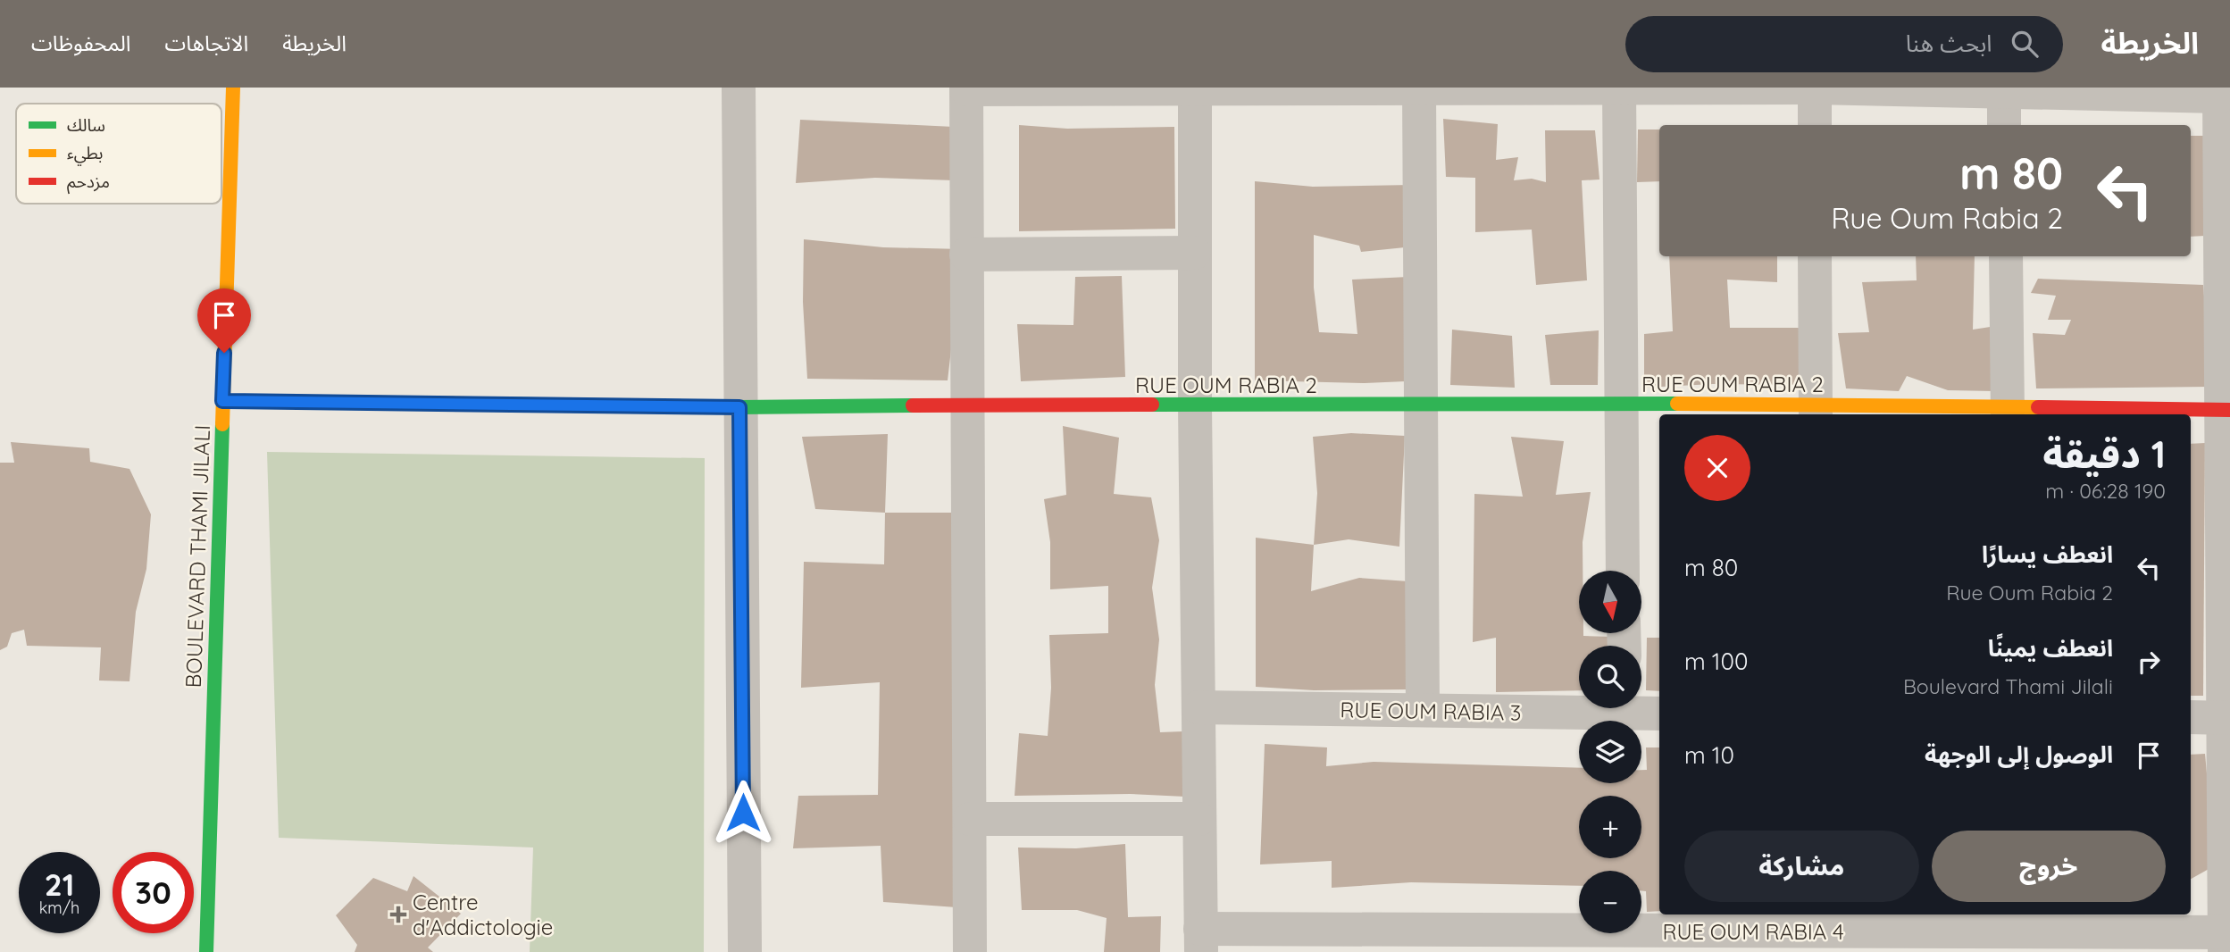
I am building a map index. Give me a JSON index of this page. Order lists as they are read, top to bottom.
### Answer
{
  "streets": {
    "street": [
      "RUE OUM RABIA 2",
      "BOULEVARD THAMI JILALI",
      "RUE OUM RABIA 3",
      "RUE OUM RABIA 4"
    ]
  },
  "crossings": [
    ["RUE OUM RABIA 2", "BOULEVARD THAMI JILALI"]
  ],
  "places": {
    "health": ["Centre d'Addictologie"]
  },
  "legend": ["سالك", "بطيء", "مزدحم"],
  "north": "bottom",
  "page": {
    "header": "الخريطة",
    "search": "ابحث هنا",
    "nav": ["الخريطة", "الاتجاهات", "المحفوظات"],
    "turn": ["80 m", "Rue Oum Rabia 2"],
    "heading": ["1 دقيقة", "190 m · 06:28"],
    "list": [
      {
        "name": "انعطف يسارًا",
        "note": "Rue Oum Rabia 2",
        "value": "80 m"
      },
      {
        "name": "انعطف يمينًا",
        "note": "Boulevard Thami Jilali",
        "value": "100 m"
      },
      {
        "name": "الوصول إلى الوجهة",
        "value": "10 m"
      }
    ],
    "map_buttons": ["+", "−"],
    "buttons": ["خروج", "مشاركة"],
    "speed": "21 km/h",
    "limit": "30"
  }
}
